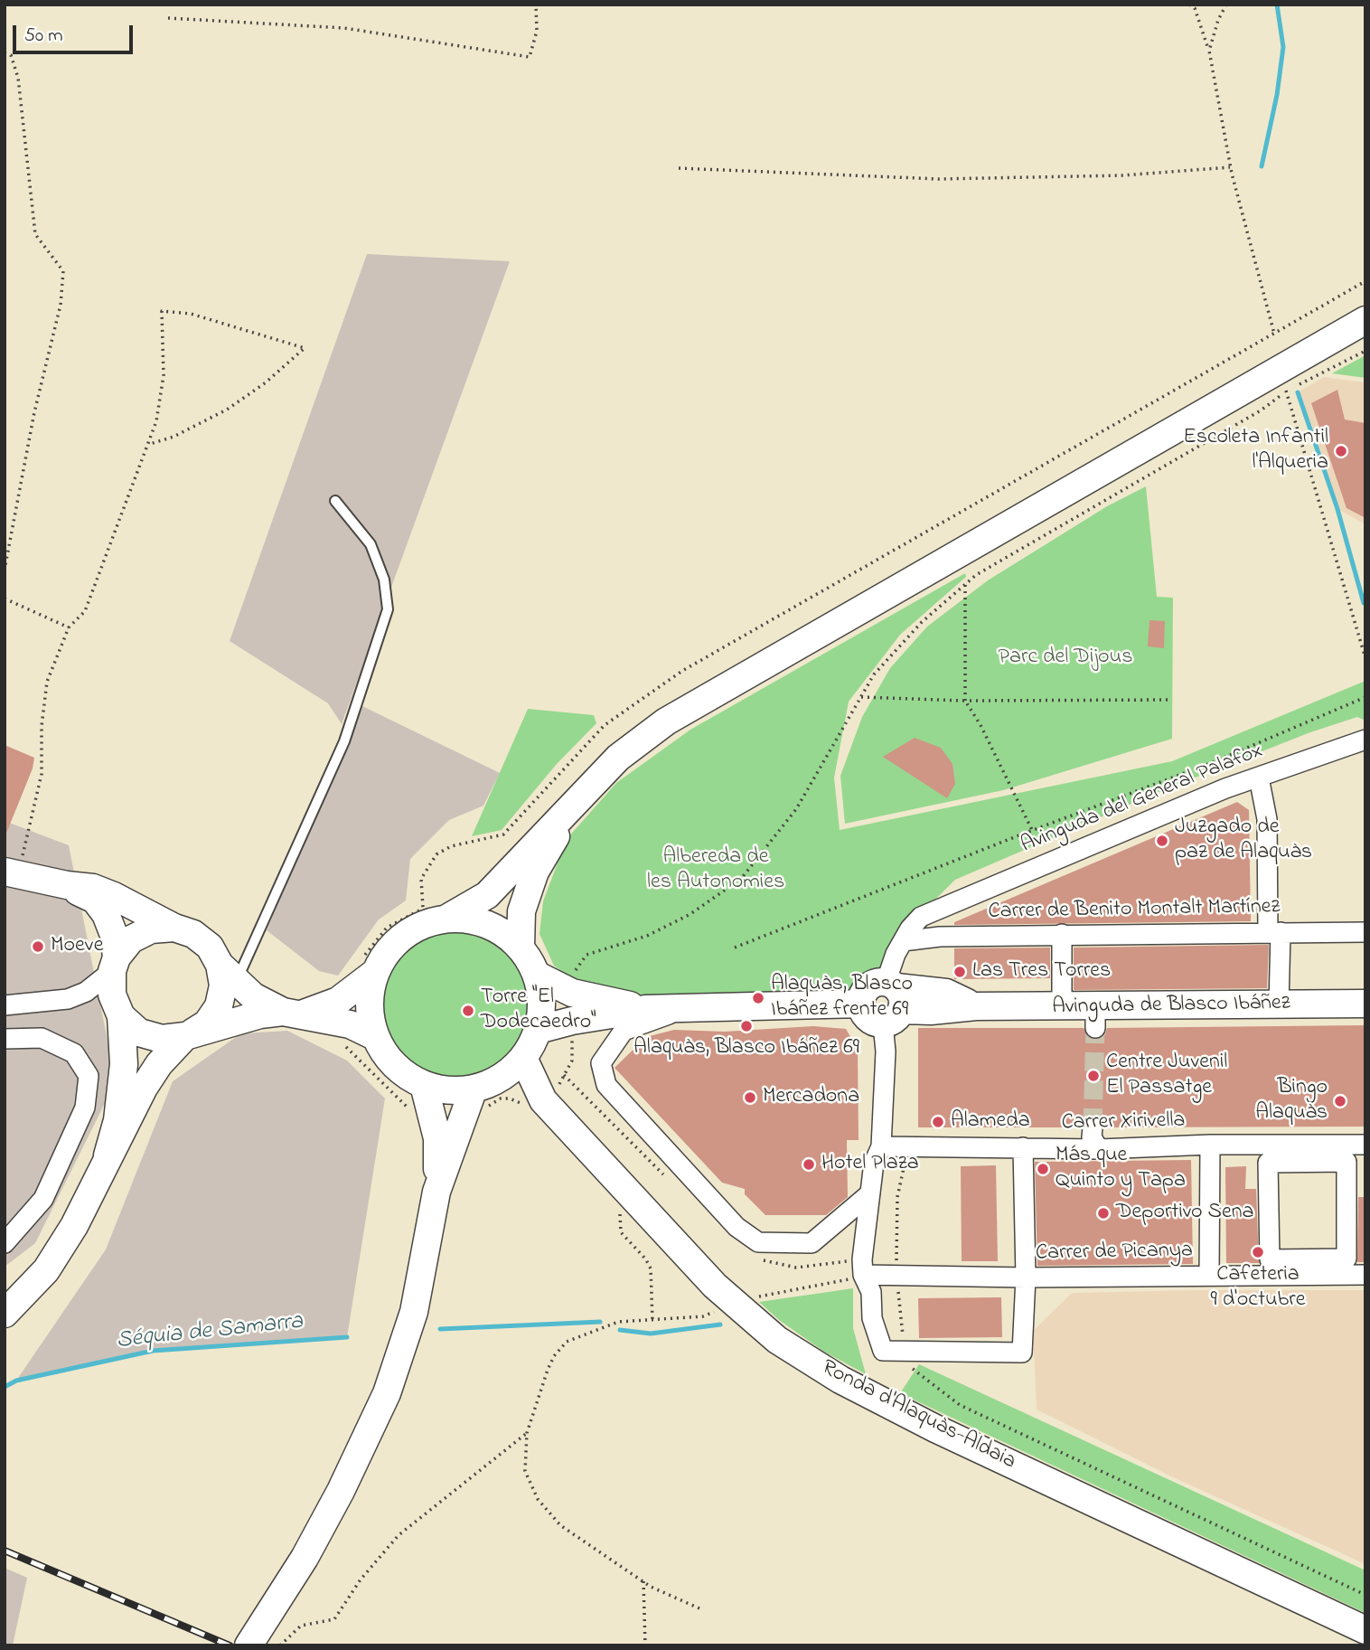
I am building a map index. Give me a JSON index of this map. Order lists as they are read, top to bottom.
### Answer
{
  "streets": {
    "street": [
      "Avinguda del General Palafox",
      "Carrer de Benito Montalt Martínez",
      "Avinguda de Blasco Ibáñez",
      "Carrer Xirivella",
      "Carrer de Picanya",
      "Ronda d'Alaquàs-Aldaia"
    ]
  },
  "crossings": [
    ["Avinguda del General Palafox", "Carrer de Benito Montalt Martínez"],
    ["Avinguda del General Palafox", "Avinguda de Blasco Ibáñez"]
  ],
  "water": ["Séquia de Samarra"],
  "parks": ["Parc del Dijous", "Albereda de les Autonomies"],
  "places": [
    "Escoleta Infantil l'Alqueria",
    "Juzgado de paz de Alaquàs",
    "Moeve",
    "Las Tres Torres",
    "Alaquàs, Blasco Ibáñez frente 69",
    "Torre \"El Dodecaedro\"",
    "Alaquàs, Blasco Ibáñez 69",
    "Centre Juvenil El Passatge",
    "Mercadona",
    "Bingo Alaquàs",
    "Alameda",
    "Hotel Plaza",
    "Más que Quinto y Tapa",
    "Deportivo Sena",
    "Cafeteria 9 d'octubre"
  ],
  "scale_bar": "50 m"
}
